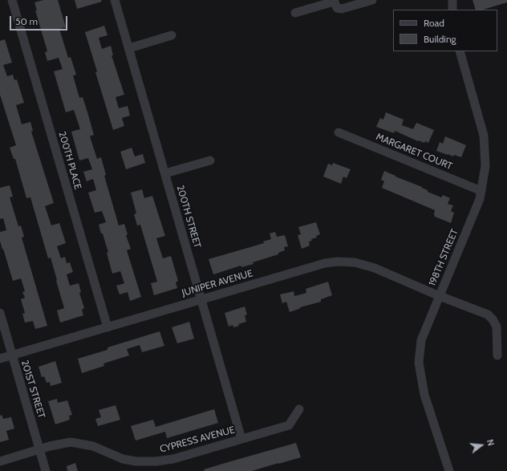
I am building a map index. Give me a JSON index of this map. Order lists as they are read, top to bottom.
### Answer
{
  "streets": {
    "street": [
      "MARGARET COURT",
      "200TH PLACE",
      "200TH STREET",
      "198TH STREET",
      "JUNIPER AVENUE",
      "201ST STREET",
      "CYPRESS AVENUE"
    ]
  },
  "crossings": [
    ["MARGARET COURT", "198TH STREET"],
    ["200TH PLACE", "JUNIPER AVENUE"],
    ["200TH STREET", "JUNIPER AVENUE"],
    ["200TH STREET", "CYPRESS AVENUE"],
    ["198TH STREET", "JUNIPER AVENUE"],
    ["JUNIPER AVENUE", "201ST STREET"],
    ["201ST STREET", "CYPRESS AVENUE"]
  ],
  "legend": ["Road", "Building"],
  "scale_bar": "50 m",
  "north": "right"
}
